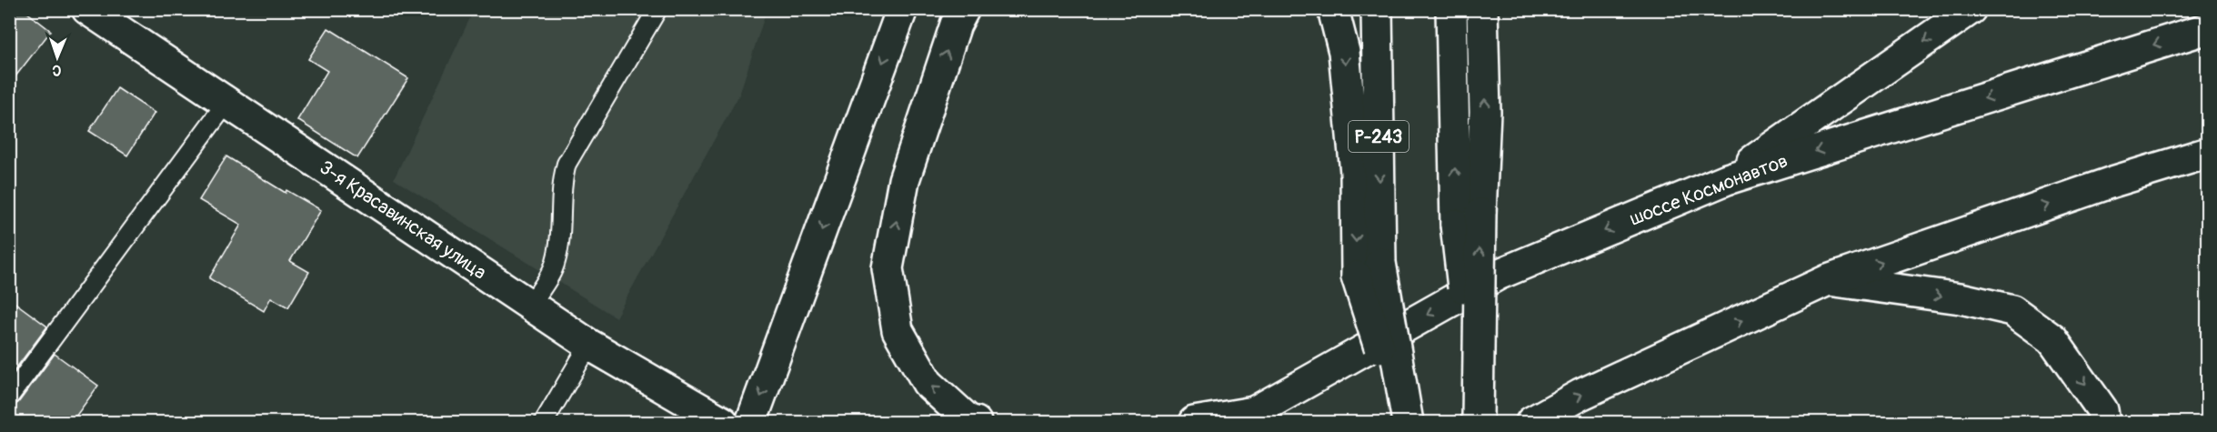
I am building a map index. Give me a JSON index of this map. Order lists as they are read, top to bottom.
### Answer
{
  "streets": {
    "main road": ["Р-243", "шоссе Космонавтов", "3-я Красавинская улица"]
  },
  "north": "bottom"
}
